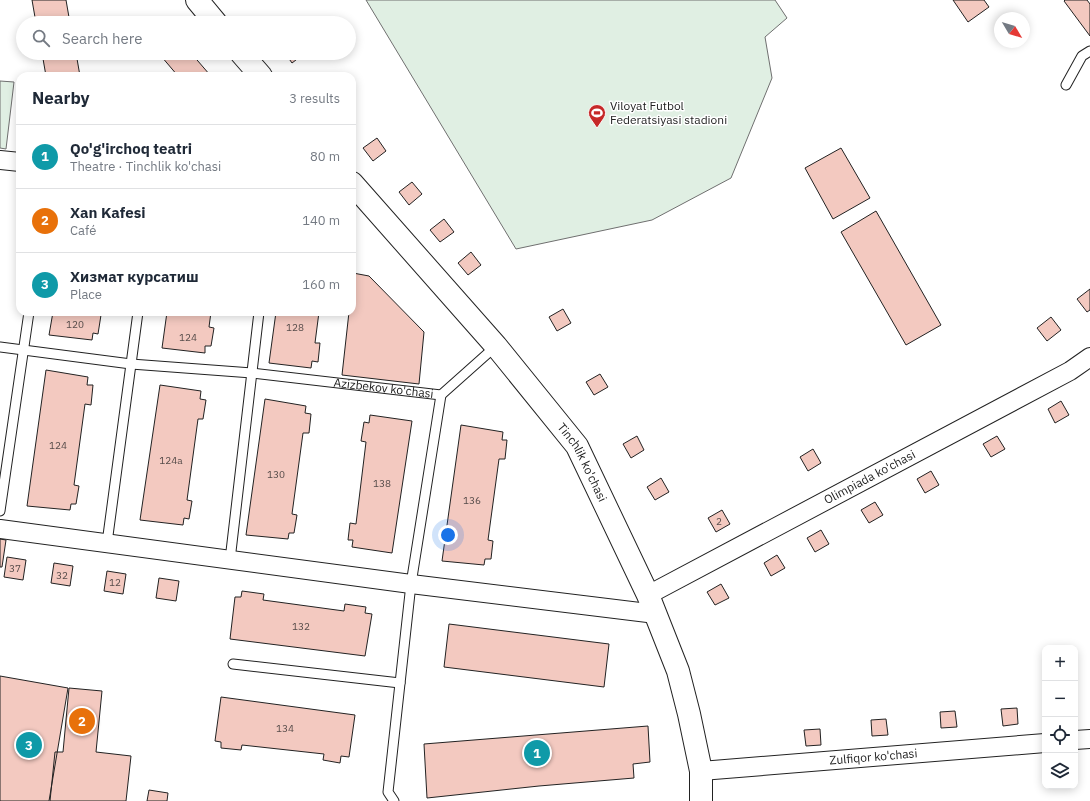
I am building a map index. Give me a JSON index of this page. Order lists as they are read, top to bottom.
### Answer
{
  "streets": {
    "street": ["Tinchlik ko'chasi", "Olimpiada ko'chasi", "Zulfiqor ko'chasi"],
    "lane": ["Azizbekov ko'chasi"]
  },
  "crossings": [
    ["Azizbekov ko'chasi", "Tinchlik ko'chasi"],
    ["Tinchlik ko'chasi", "Olimpiada ko'chasi"],
    ["Tinchlik ko'chasi", "Zulfiqor ko'chasi"]
  ],
  "places": {
    "sports": ["Viloyat Futbol Federatsiyasi stadioni"]
  },
  "house_numbers": [
    "120",
    "128",
    "124",
    "124",
    "124а",
    "130",
    "138",
    "136",
    "2",
    "37",
    "32",
    "12",
    "132",
    "134"
  ],
  "north": "bottom right",
  "page": {
    "search": "Search here",
    "heading": ["Nearby", "3 results"],
    "list": [
      {
        "mark": "1",
        "name": "Qo'g'irchoq teatri",
        "note": "Theatre · Tinchlik ko'chasi",
        "value": "80 m"
      },
      {
        "mark": "2",
        "name": "Xan Kafesi",
        "note": "Café",
        "value": "140 m"
      },
      {
        "mark": "3",
        "name": "Хизмат курсатиш",
        "note": "Place",
        "value": "160 m"
      }
    ],
    "map_buttons": ["+", "−"],
    "pins": ["2", "3", "1"]
  }
}
